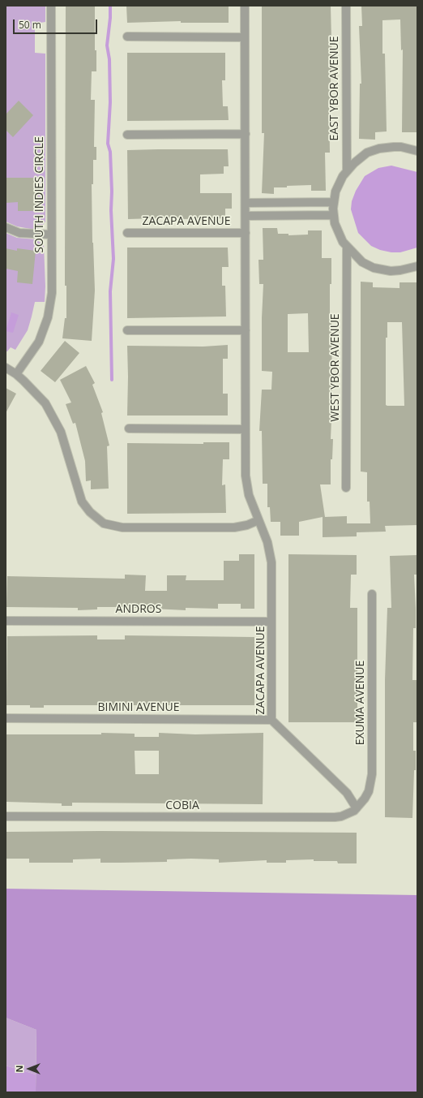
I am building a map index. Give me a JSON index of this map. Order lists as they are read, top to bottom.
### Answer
{
  "streets": {
    "street": [
      "EAST YBOR AVENUE",
      "SOUTH INDIES CIRCLE",
      "ZACAPA AVENUE",
      "WEST YBOR AVENUE",
      "ANDROS",
      "EXUMA AVENUE",
      "BIMINI AVENUE",
      "COBIA"
    ]
  },
  "crossings": [
    ["ZACAPA AVENUE", "ANDROS"],
    ["ZACAPA AVENUE", "EXUMA AVENUE"],
    ["ZACAPA AVENUE", "BIMINI AVENUE"],
    ["ZACAPA AVENUE", "COBIA"],
    ["EXUMA AVENUE", "COBIA"]
  ],
  "scale_bar": "50 m",
  "north": "left"
}
